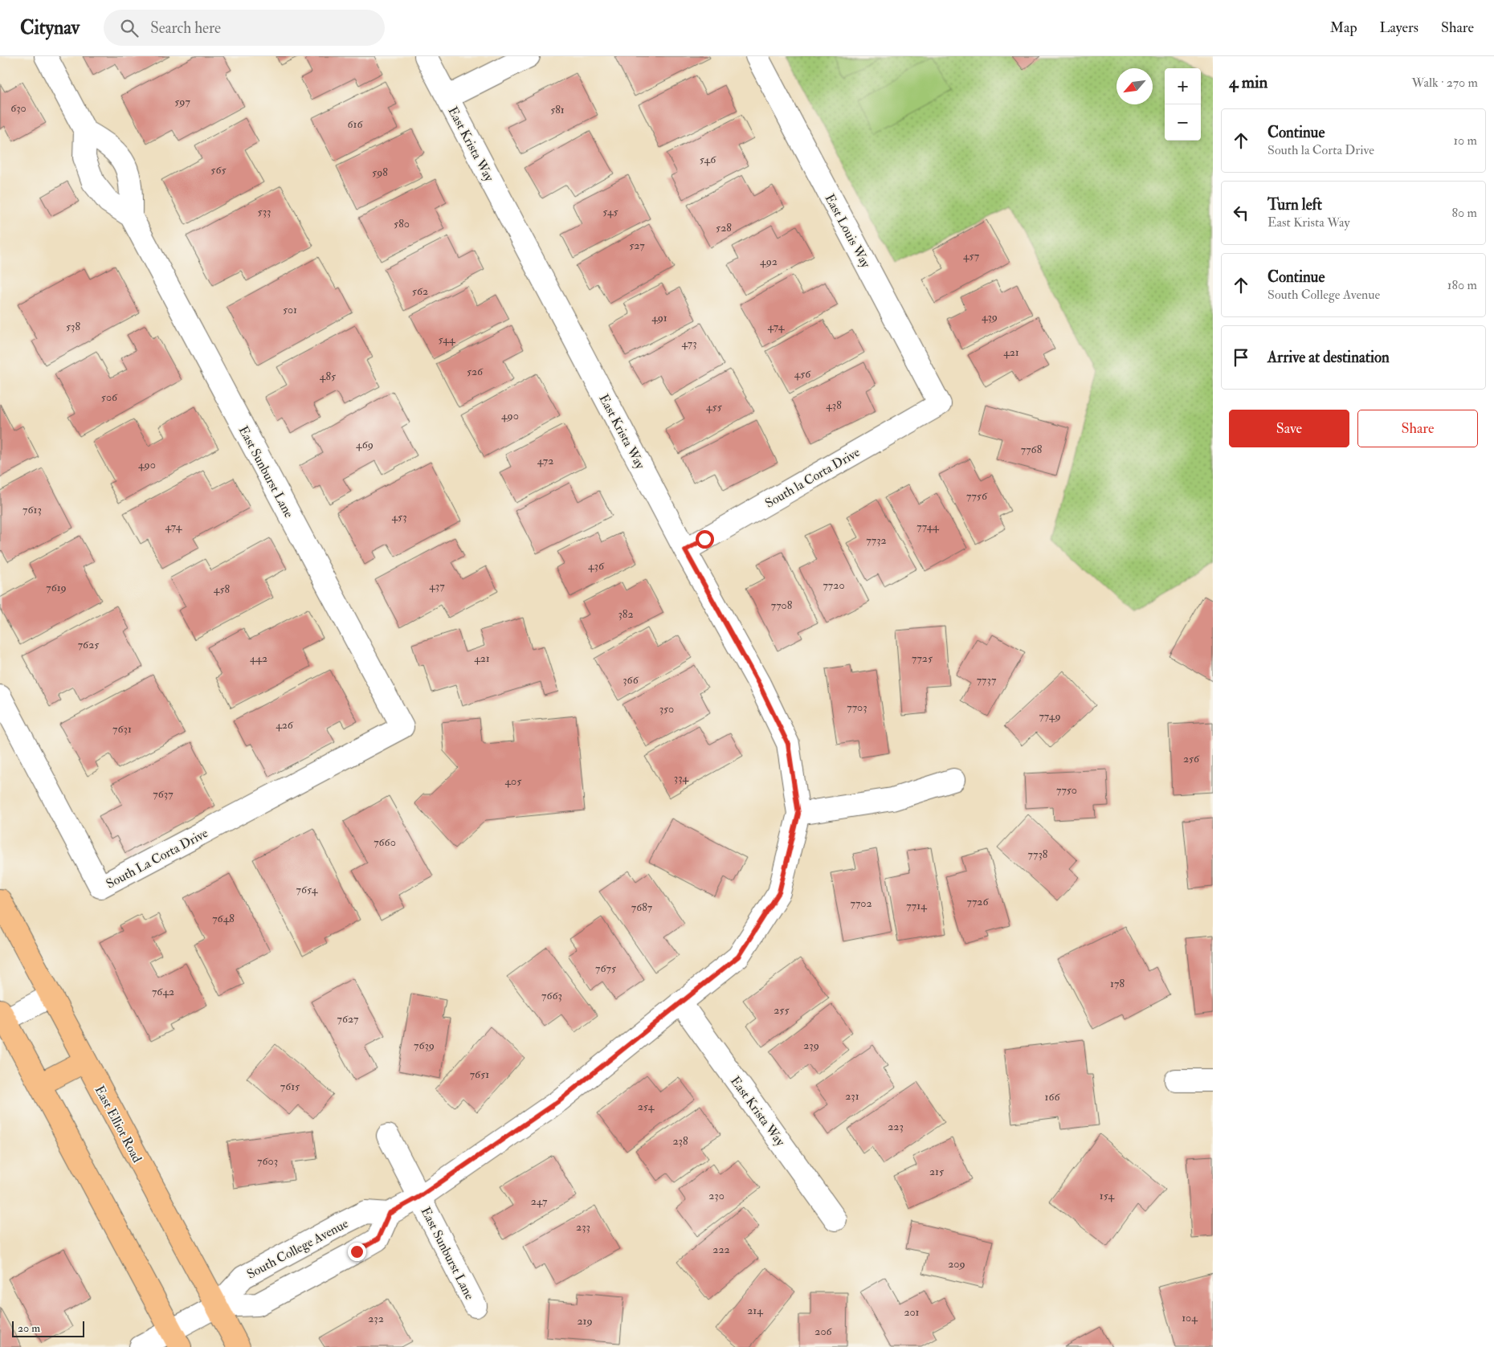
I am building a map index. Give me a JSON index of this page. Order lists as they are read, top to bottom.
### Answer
{
  "streets": {
    "main road": ["East Elliot Road"],
    "street": [
      "East Krista Way",
      "East Louis Way",
      "East Sunburst Lane",
      "South la Corta Drive",
      "South La Corta Drive",
      "South College Avenue"
    ]
  },
  "crossings": [
    ["East Krista Way", "South la Corta Drive"],
    ["East Louis Way", "South la Corta Drive"],
    ["East Sunburst Lane", "South La Corta Drive"],
    ["East Elliot Road", "South College Avenue"]
  ],
  "house_numbers": [
    "597",
    "630",
    "581",
    "616",
    "546",
    "565",
    "598",
    "533",
    "545",
    "580",
    "528",
    "527",
    "457",
    "492",
    "562",
    "501",
    "439",
    "491",
    "538",
    "474",
    "544",
    "473",
    "421",
    "526",
    "456",
    "485",
    "506",
    "438",
    "455",
    "490",
    "469",
    "7768",
    "472",
    "490",
    "7756",
    "7613",
    "453",
    "474",
    "7744",
    "7732",
    "436",
    "7720",
    "437",
    "7619",
    "458",
    "7708",
    "382",
    "7625",
    "442",
    "421",
    "7725",
    "366",
    "7737",
    "7703",
    "350",
    "7749",
    "426",
    "7631",
    "256",
    "334",
    "405",
    "7750",
    "7637",
    "7660",
    "7738",
    "7654",
    "7726",
    "7702",
    "7714",
    "7687",
    "7648",
    "7675",
    "178",
    "7642",
    "7663",
    "255",
    "7627",
    "7639",
    "239",
    "7651",
    "7615",
    "231",
    "166",
    "254",
    "223",
    "238",
    "7603",
    "215",
    "230",
    "154",
    "247",
    "233",
    "222",
    "209",
    "214",
    "201",
    "104",
    "232",
    "219",
    "206"
  ],
  "scale_bar": "20 m",
  "north": "bottom left",
  "page": {
    "header": "Citynav",
    "search": "Search here",
    "nav": ["Map", "Layers", "Share"],
    "heading": ["4 min", "Walk · 270 m"],
    "map_buttons": ["+", "−"],
    "list": [
      ["Continue", "South la Corta Drive", "10 m"],
      ["Turn left", "East Krista Way", "80 m"],
      ["Continue", "South College Avenue", "180 m"],
      "Arrive at destination"
    ],
    "buttons": ["Save", "Share"],
    "scale": "20 m"
  }
}
